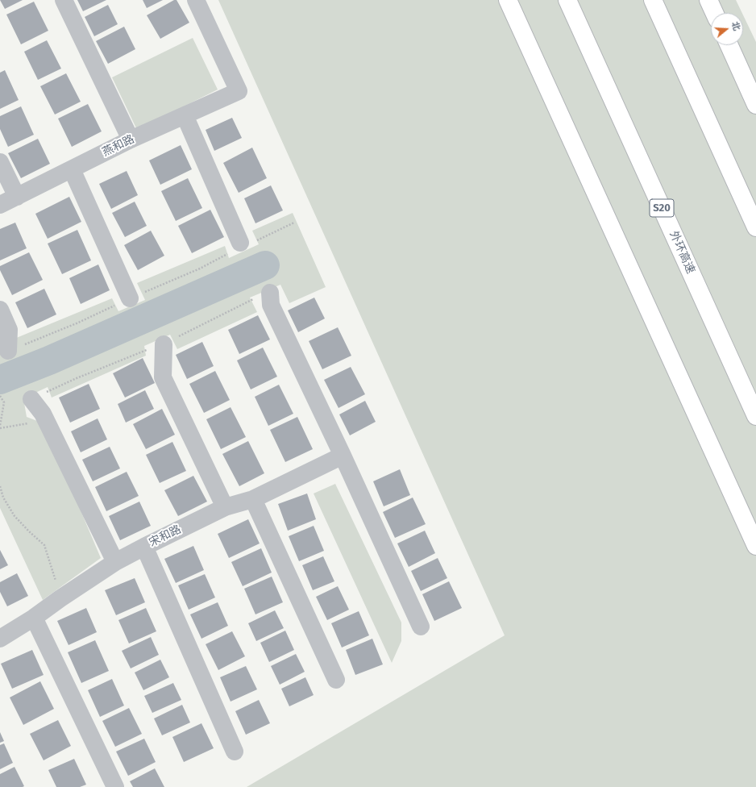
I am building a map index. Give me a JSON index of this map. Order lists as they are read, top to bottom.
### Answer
{
  "streets": {
    "highway": ["S20", "外环高速"],
    "street": ["燕和路", "宋和路"]
  },
  "north": "right"
}
